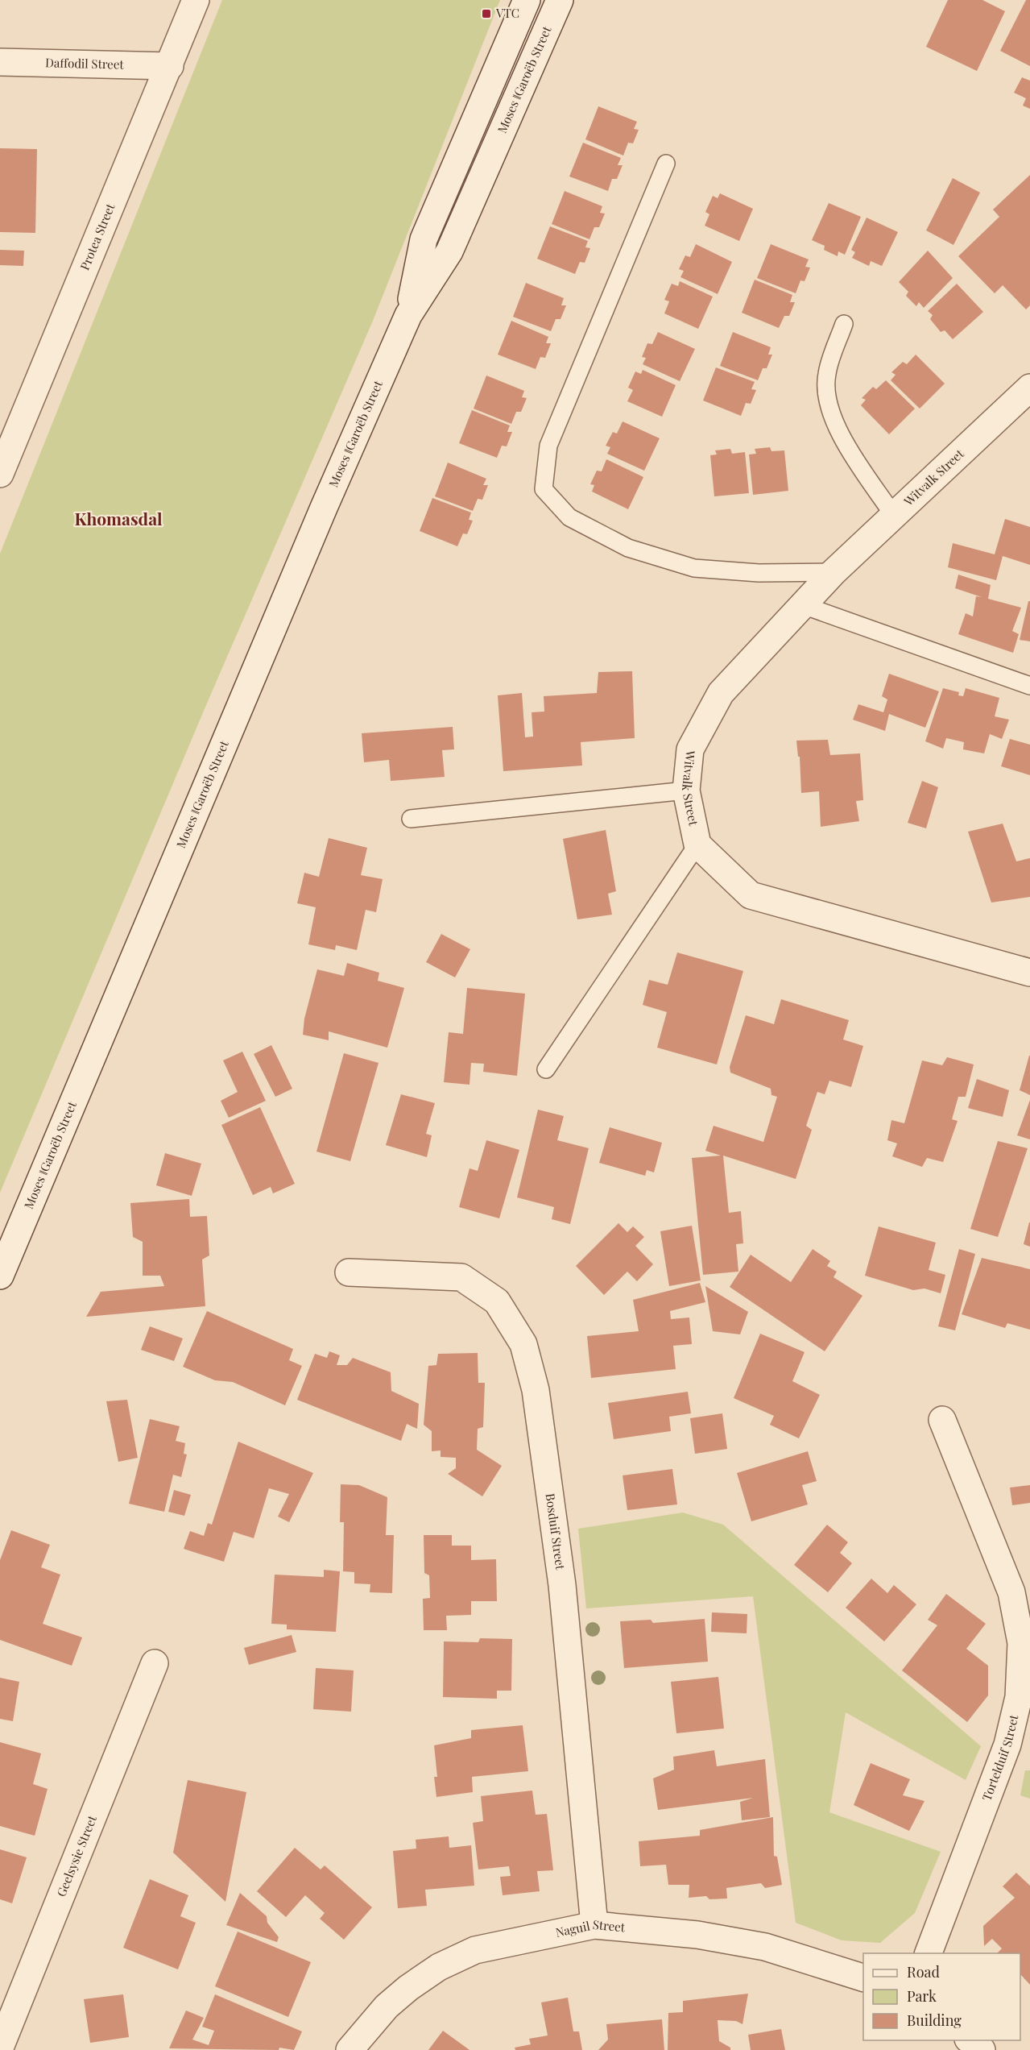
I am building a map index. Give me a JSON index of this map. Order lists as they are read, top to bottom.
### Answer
{
  "streets": {
    "street": [
      "Daffodil Street",
      "Moses ǁGaroëb Street",
      "Protea Street",
      "Witvalk Street",
      "Bosduif Street",
      "Tortelduif Street",
      "Geelsysie Street",
      "Naguil Street"
    ]
  },
  "crossings": [
    ["Daffodil Street", "Protea Street"],
    ["Bosduif Street", "Naguil Street"]
  ],
  "districts": ["Khomasdal"],
  "places": {
    "transit": ["VTC"]
  },
  "legend": ["Road", "Park", "Building"]
}
